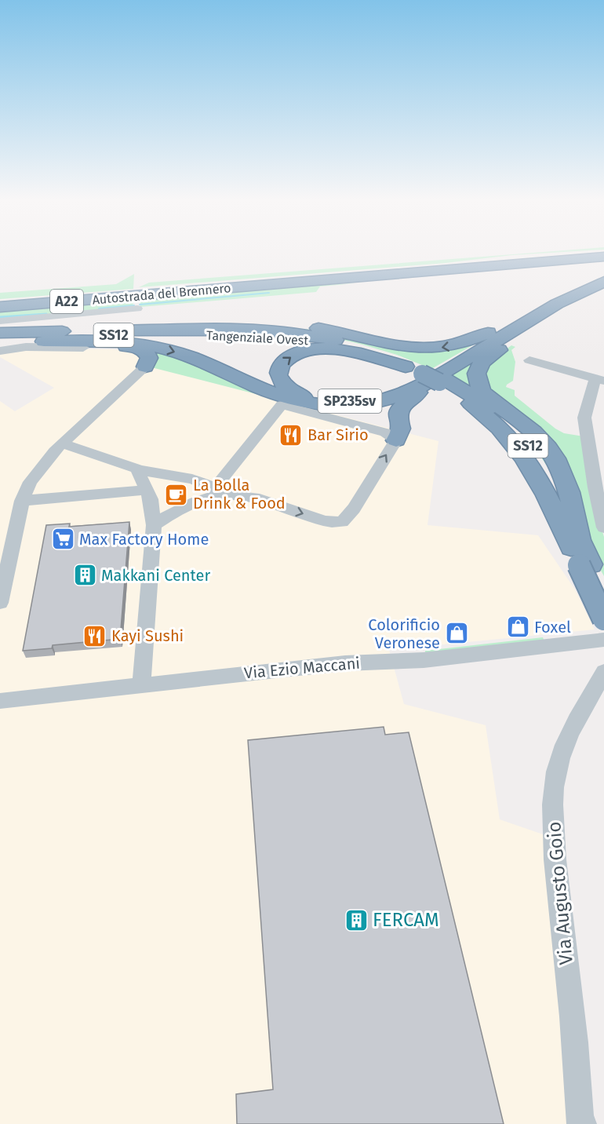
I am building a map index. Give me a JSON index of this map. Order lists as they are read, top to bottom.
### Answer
{
  "streets": {
    "highway": [
      "Autostrada del Brennero",
      "A22",
      "SS12",
      "Tangenziale Ovest",
      "SP235sv"
    ],
    "street": ["Via Ezio Maccani", "Via Augusto Goio"]
  },
  "crossings": [
    ["Tangenziale Ovest", "SP235sv"],
    ["Tangenziale Ovest", "Via Ezio Maccani"]
  ],
  "places": {
    "restaurant": ["Bar Sirio", "Kayi Sushi"],
    "cafe": ["La Bolla Drink & Food"],
    "supermarket": ["Max Factory Home"],
    "building": ["Makkani Center", "FERCAM"],
    "shop": ["Foxel", "Colorificio Veronese"]
  }
}
